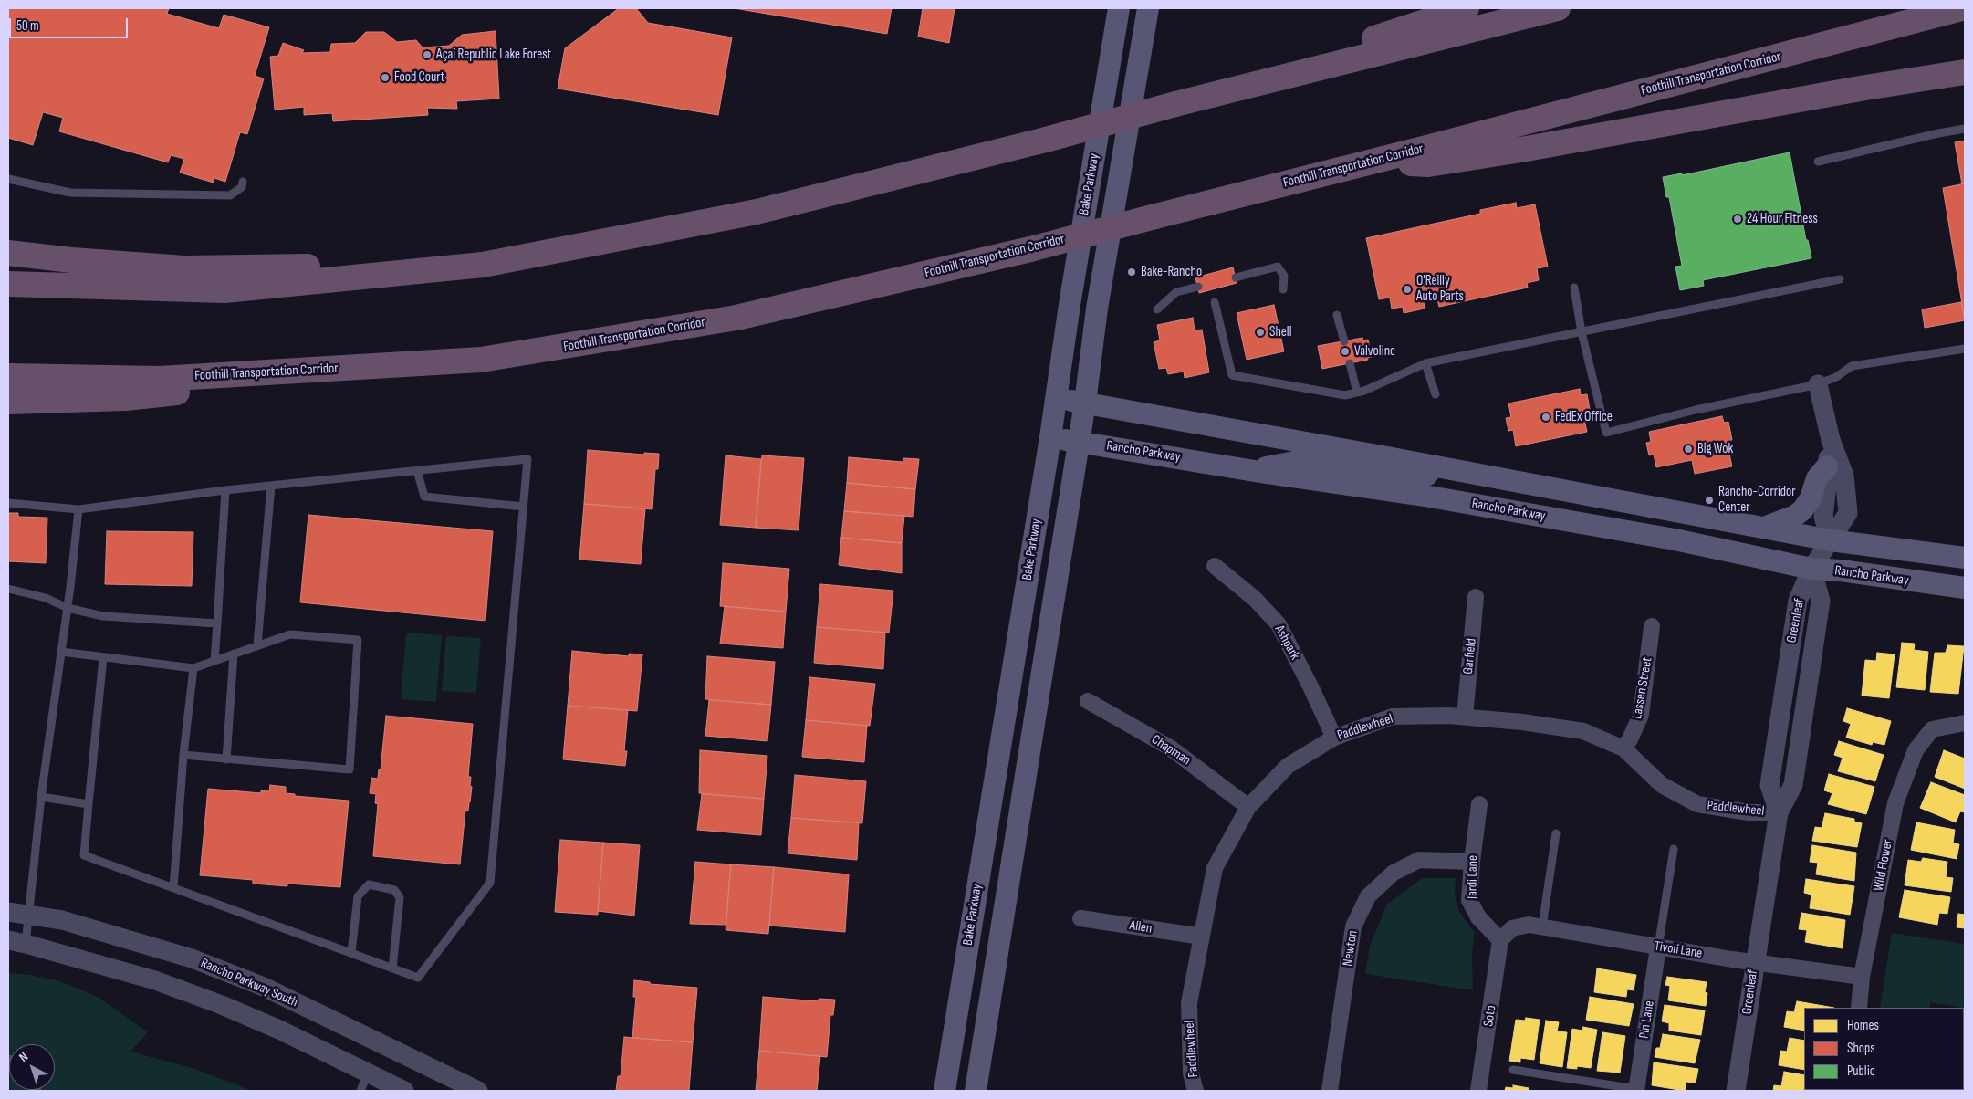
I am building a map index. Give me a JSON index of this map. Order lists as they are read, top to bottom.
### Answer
{
  "streets": {
    "highway": ["Foothill Transportation Corridor"],
    "main road": ["Bake Parkway", "Rancho Parkway"],
    "street": [
      "Greenleaf",
      "Ashpark",
      "Garfield",
      "Lassen Street",
      "Paddlewheel",
      "Chapman",
      "Wild Flower",
      "Jardi Lane",
      "Allen",
      "Newton",
      "Tivoli Lane",
      "Rancho Parkway South",
      "Soto",
      "Pin Lane"
    ]
  },
  "crossings": [
    ["Bake Parkway", "Rancho Parkway"],
    ["Rancho Parkway", "Greenleaf"],
    ["Greenleaf", "Paddlewheel"],
    ["Greenleaf", "Tivoli Lane"],
    ["Ashpark", "Paddlewheel"],
    ["Garfield", "Paddlewheel"],
    ["Lassen Street", "Paddlewheel"],
    ["Paddlewheel", "Chapman"],
    ["Paddlewheel", "Allen"],
    ["Wild Flower", "Tivoli Lane"],
    ["Jardi Lane", "Newton"],
    ["Jardi Lane", "Tivoli Lane"],
    ["Jardi Lane", "Soto"],
    ["Tivoli Lane", "Soto"],
    ["Tivoli Lane", "Pin Lane"]
  ],
  "places": [
    "Açaí Republic Lake Forest",
    "Food Court",
    "24 Hour Fitness",
    "Bake-Rancho",
    "O'Reilly Auto Parts",
    "Shell",
    "Valvoline",
    "FedEx Office",
    "Big Wok",
    "Rancho-Corridor Center"
  ],
  "legend": ["Homes", "Shops", "Public"],
  "scale_bar": "50 m",
  "north": "top left"
}
